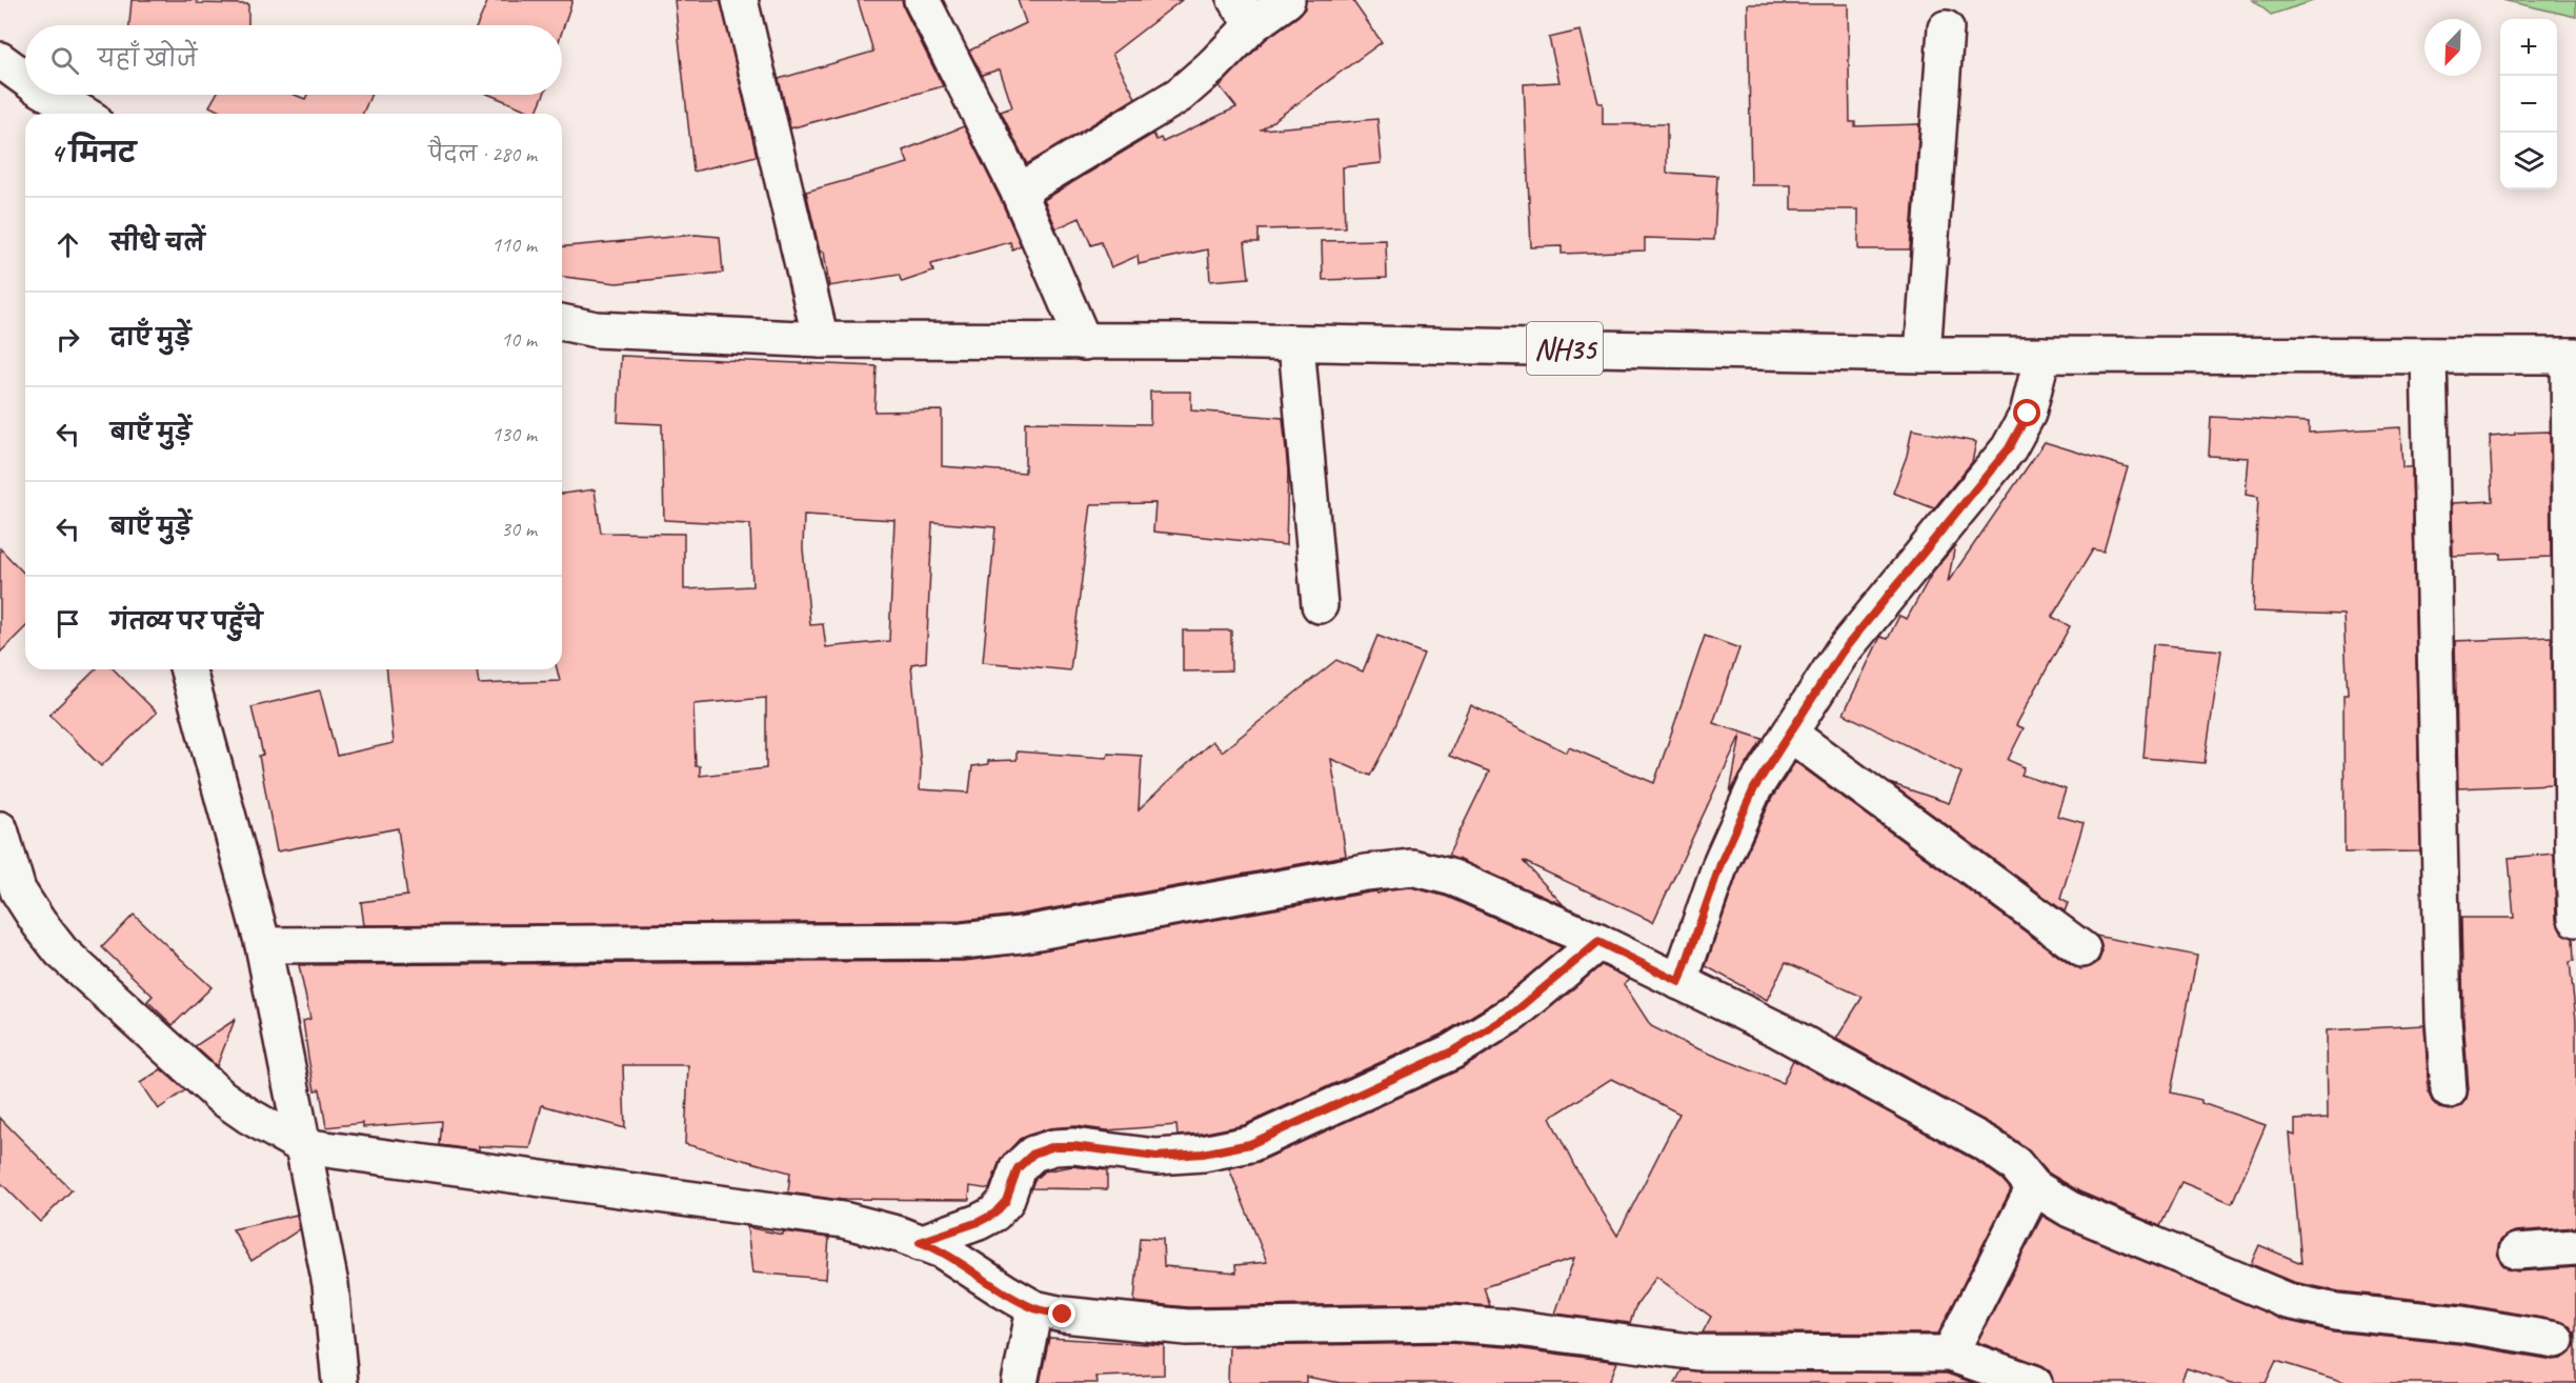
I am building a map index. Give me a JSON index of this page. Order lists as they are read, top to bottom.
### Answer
{
  "streets": {
    "main road": ["NH35"]
  },
  "north": "bottom left",
  "page": {
    "map_buttons": ["+", "−"],
    "search": "यहाँ खोजें",
    "heading": ["4 मिनट", "पैदल · 280 m"],
    "list": [
      ["सीधे चलें", "110 m"],
      ["दाएँ मुड़ें", "10 m"],
      ["बाएँ मुड़ें", "130 m"],
      ["बाएँ मुड़ें", "30 m"],
      "गंतव्य पर पहुँचे"
    ]
  }
}
